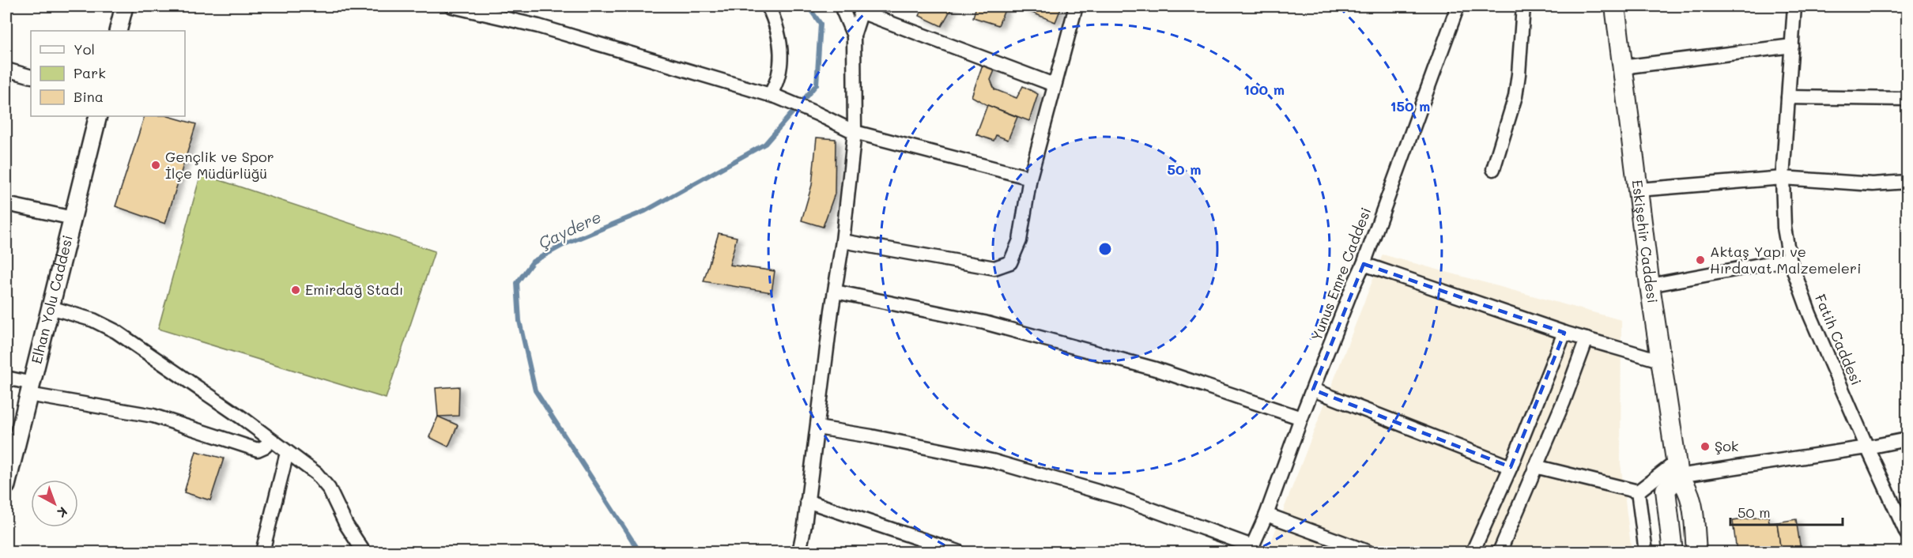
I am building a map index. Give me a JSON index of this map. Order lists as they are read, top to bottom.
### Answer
{
  "streets": {
    "main road": ["Eskişehir Caddesi"],
    "street": ["Yunus Emre Caddesi", "Elhan Yolu Caddesi", "Fatih Caddesi"]
  },
  "water": ["Çaydere"],
  "places": [
    "Gençlik ve Spor İlçe Müdürlüğü",
    "Aktaş Yapı ve Hırdavat Malzemeleri",
    "Emirdağ Stadı",
    "Şok"
  ],
  "legend": ["Yol", "Park", "Bina"],
  "scale_bar": "50 m",
  "north": "bottom right",
  "rings": ["100 m", "150 m", "50 m"]
}
